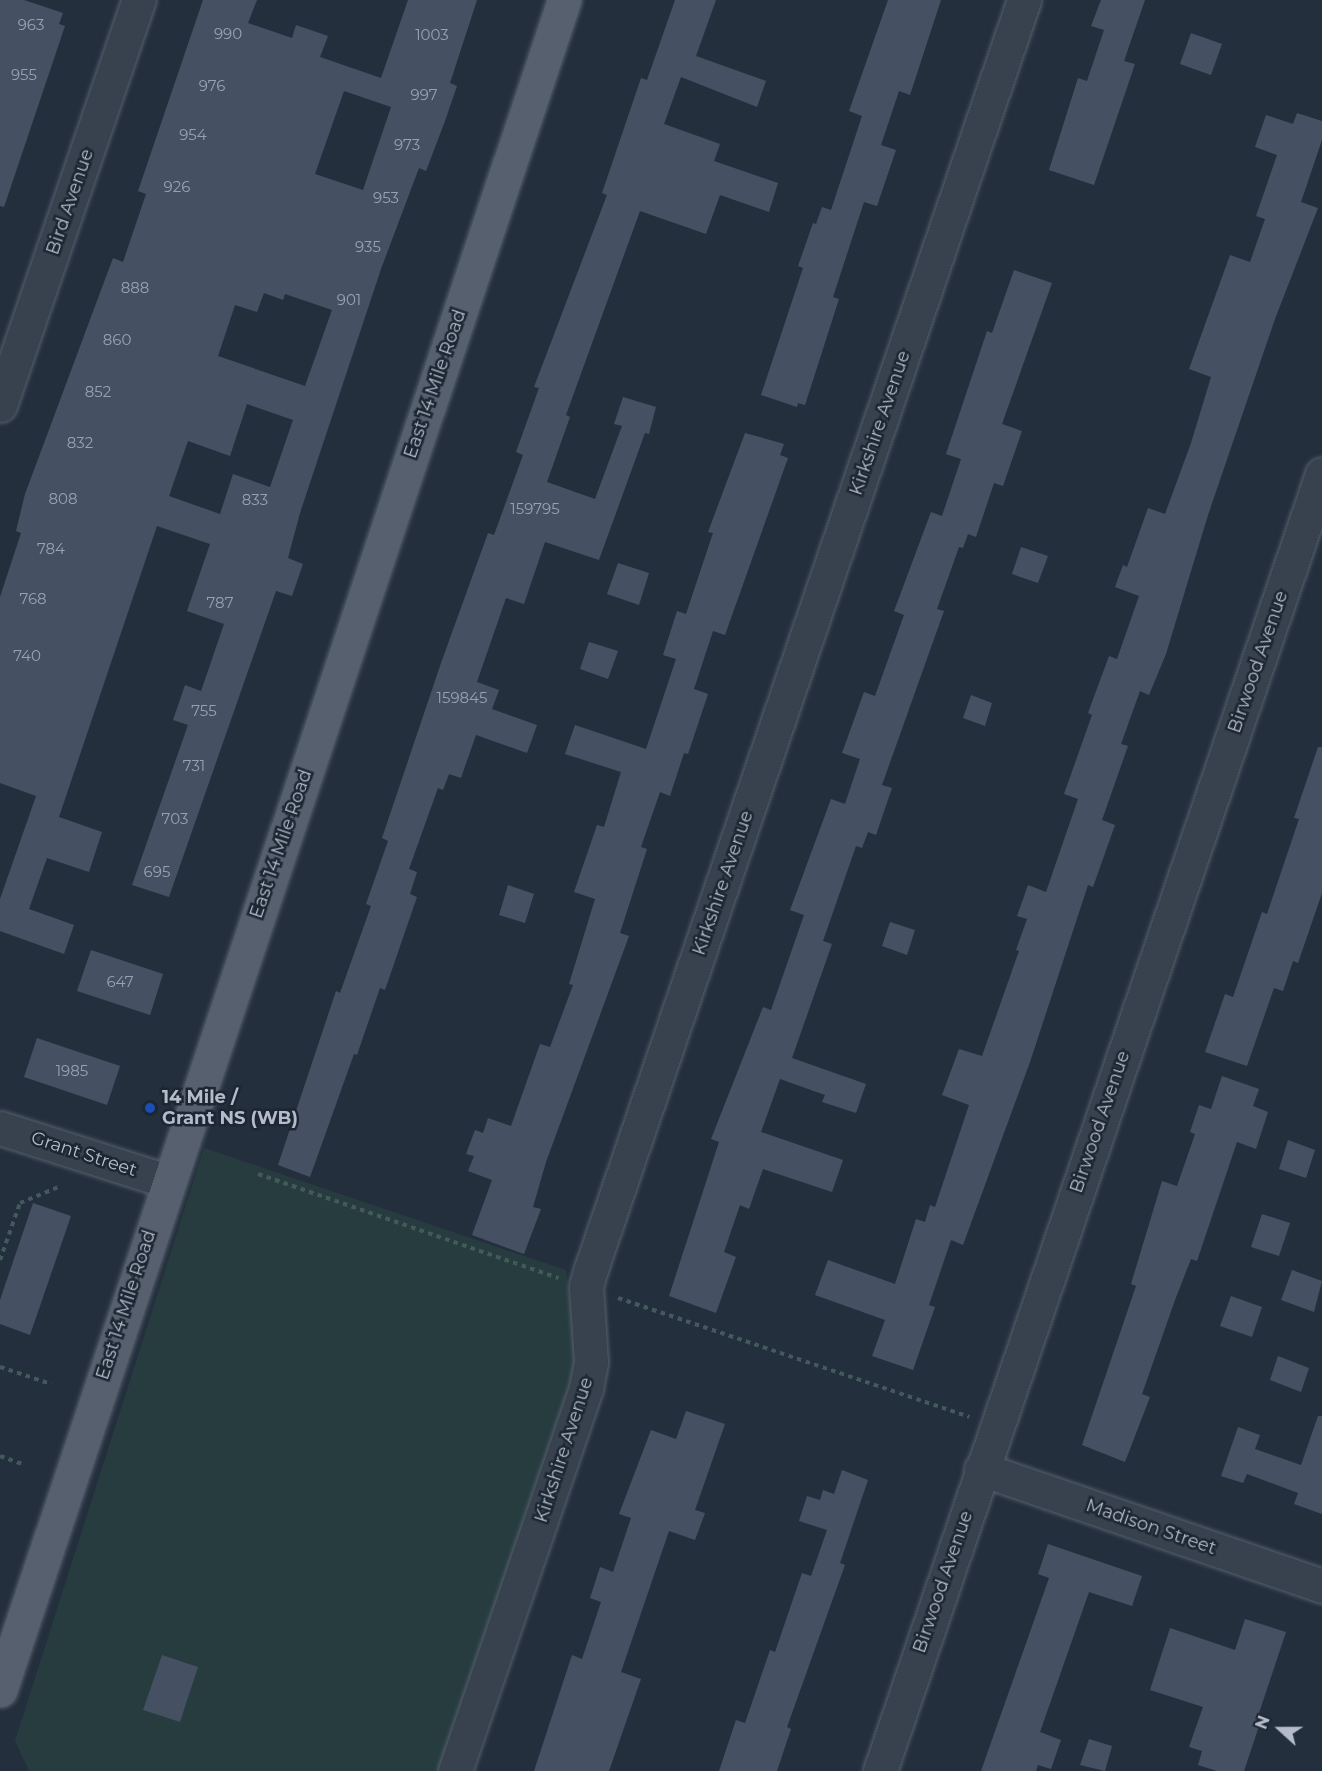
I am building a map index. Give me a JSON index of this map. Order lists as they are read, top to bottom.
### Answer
{
  "streets": {
    "main road": ["East 14 Mile Road"],
    "street": [
      "Bird Avenue",
      "Kirkshire Avenue",
      "Birwood Avenue",
      "Grant Street",
      "Madison Street"
    ]
  },
  "crossings": [
    ["East 14 Mile Road", "Grant Street"],
    ["Birwood Avenue", "Madison Street"]
  ],
  "places": ["14 Mile / Grant NS (WB)"],
  "house_numbers": [
    "963",
    "990",
    "1003",
    "955",
    "976",
    "997",
    "954",
    "973",
    "926",
    "953",
    "935",
    "888",
    "901",
    "860",
    "852",
    "832",
    "808",
    "833",
    "159795",
    "784",
    "768",
    "787",
    "740",
    "159845",
    "755",
    "731",
    "703",
    "695",
    "647",
    "1985"
  ],
  "north": "left"
}
